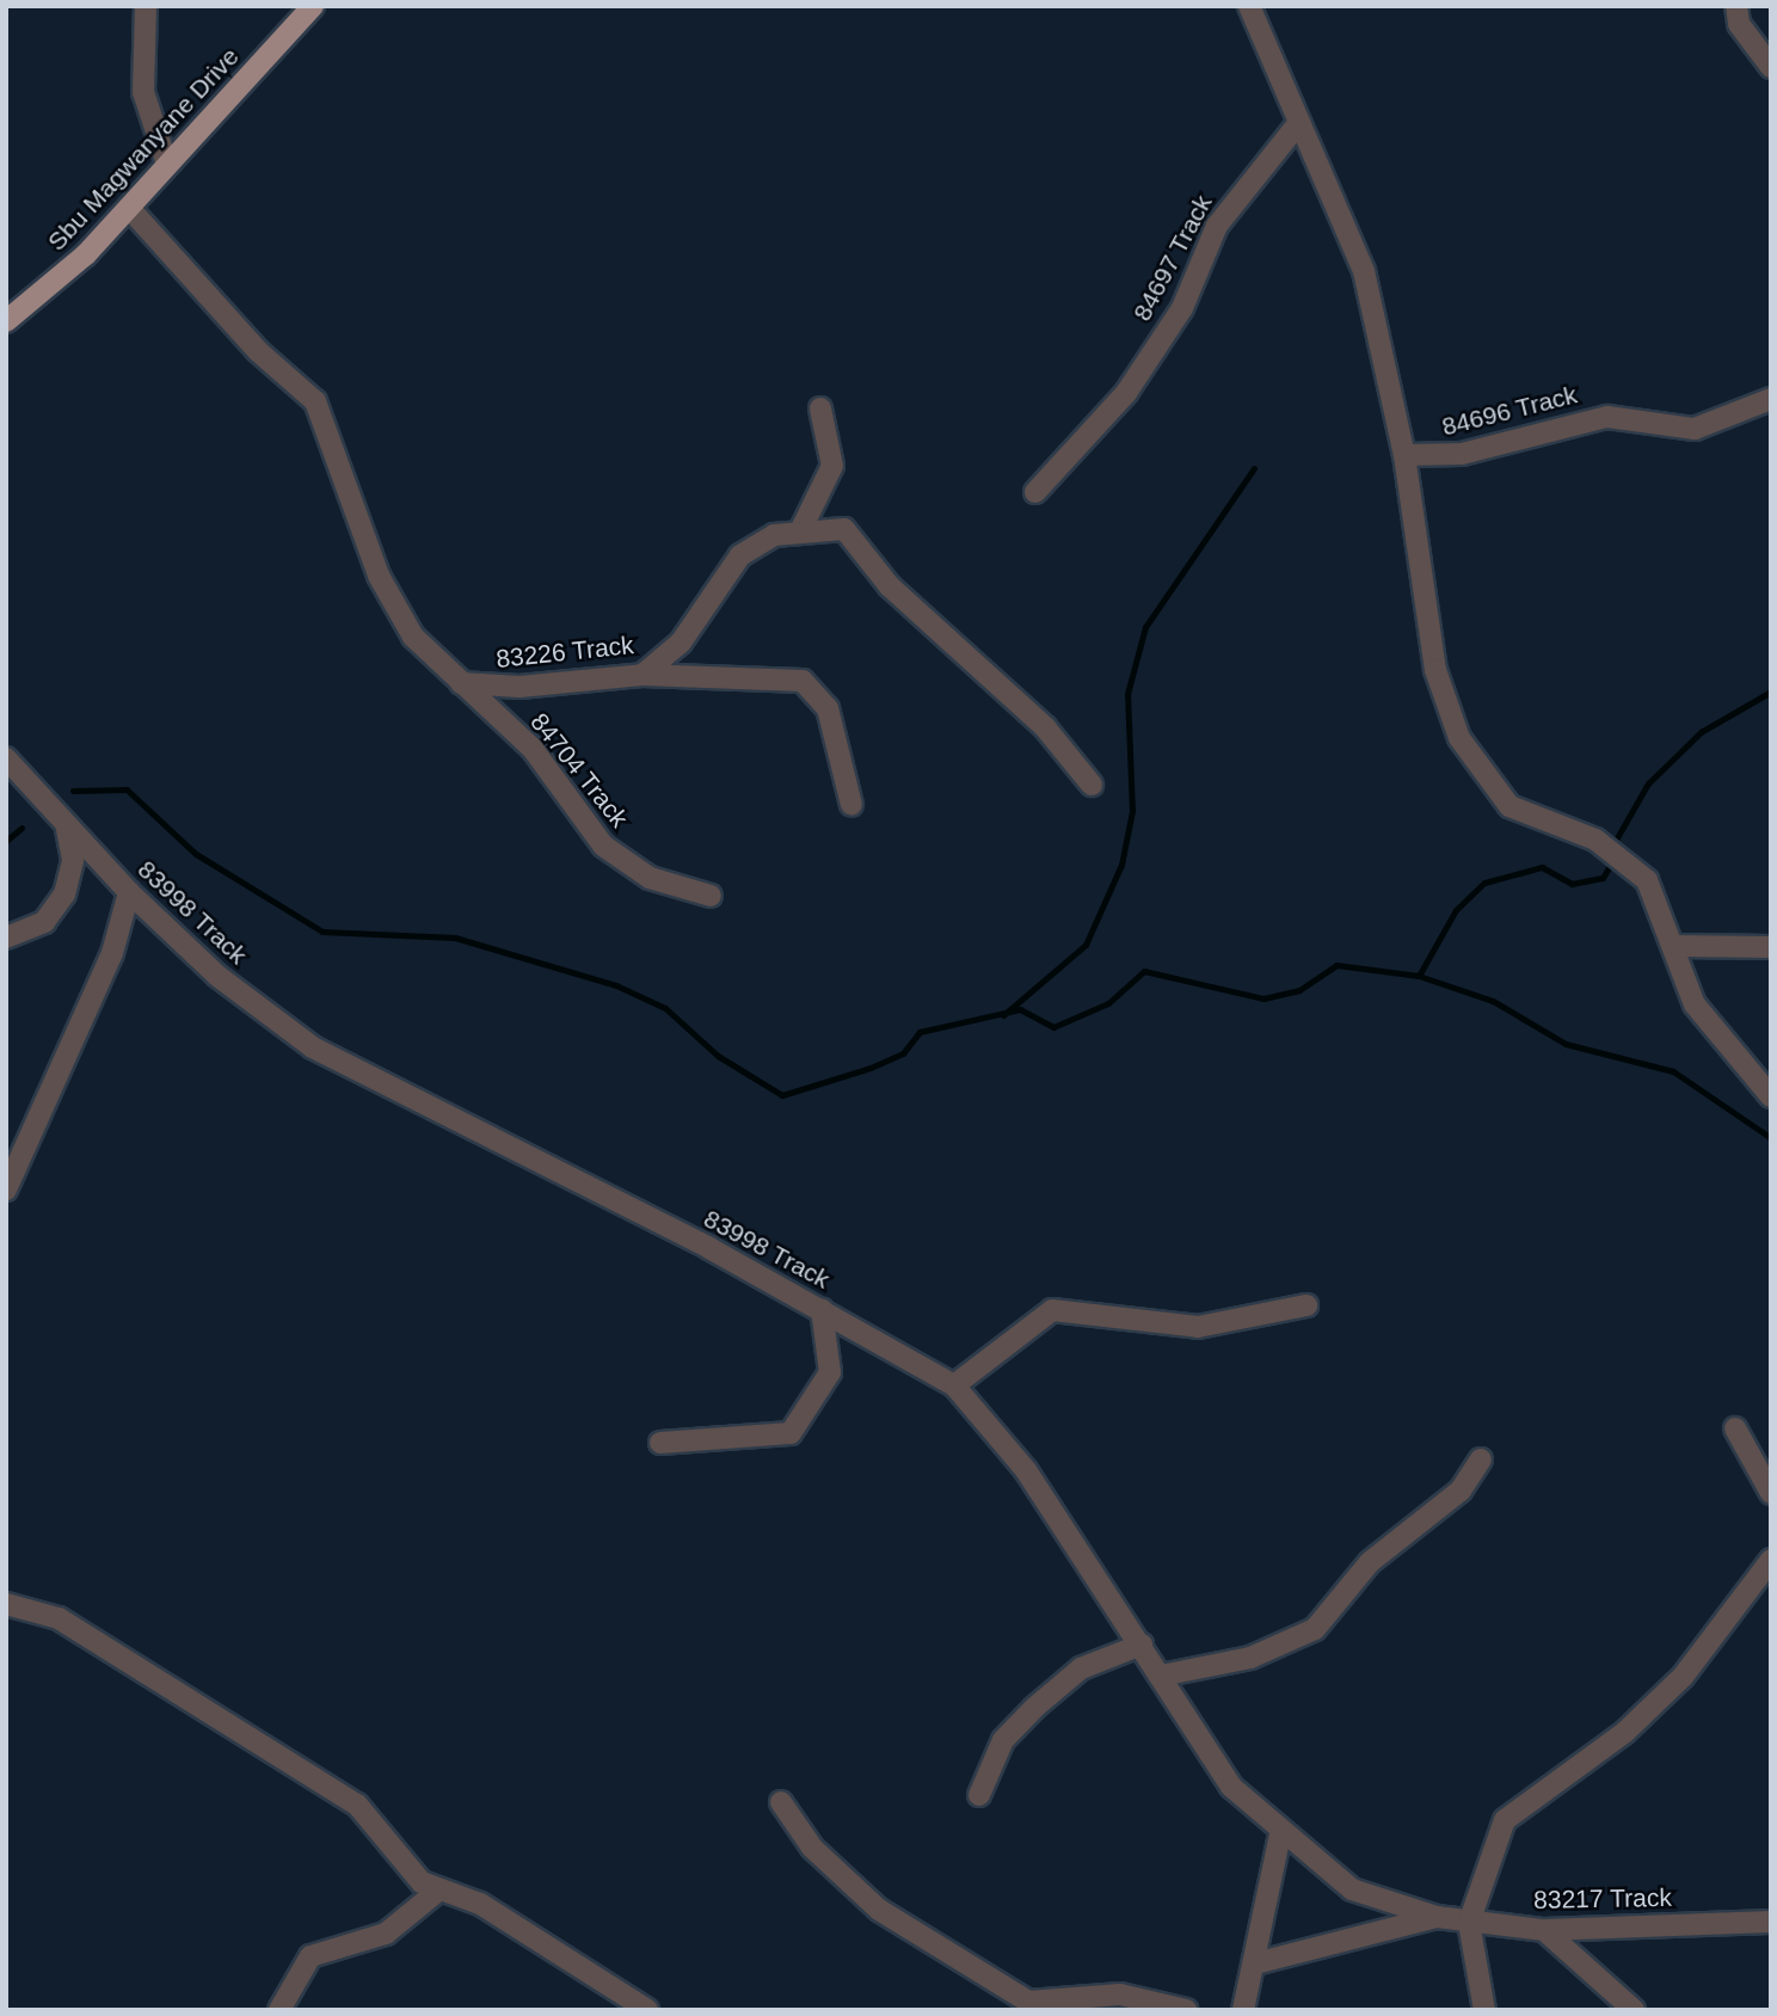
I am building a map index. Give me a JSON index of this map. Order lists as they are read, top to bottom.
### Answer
{
  "streets": {
    "main road": ["Sbu Magwanyane Drive"],
    "street": [
      "84697 Track",
      "84696 Track",
      "83226 Track",
      "84704 Track",
      "83998 Track",
      "83217 Track"
    ]
  },
  "crossings": [
    ["Sbu Magwanyane Drive", "83226 Track"],
    ["83226 Track", "84704 Track"],
    ["83998 Track", "83217 Track"]
  ]
}
